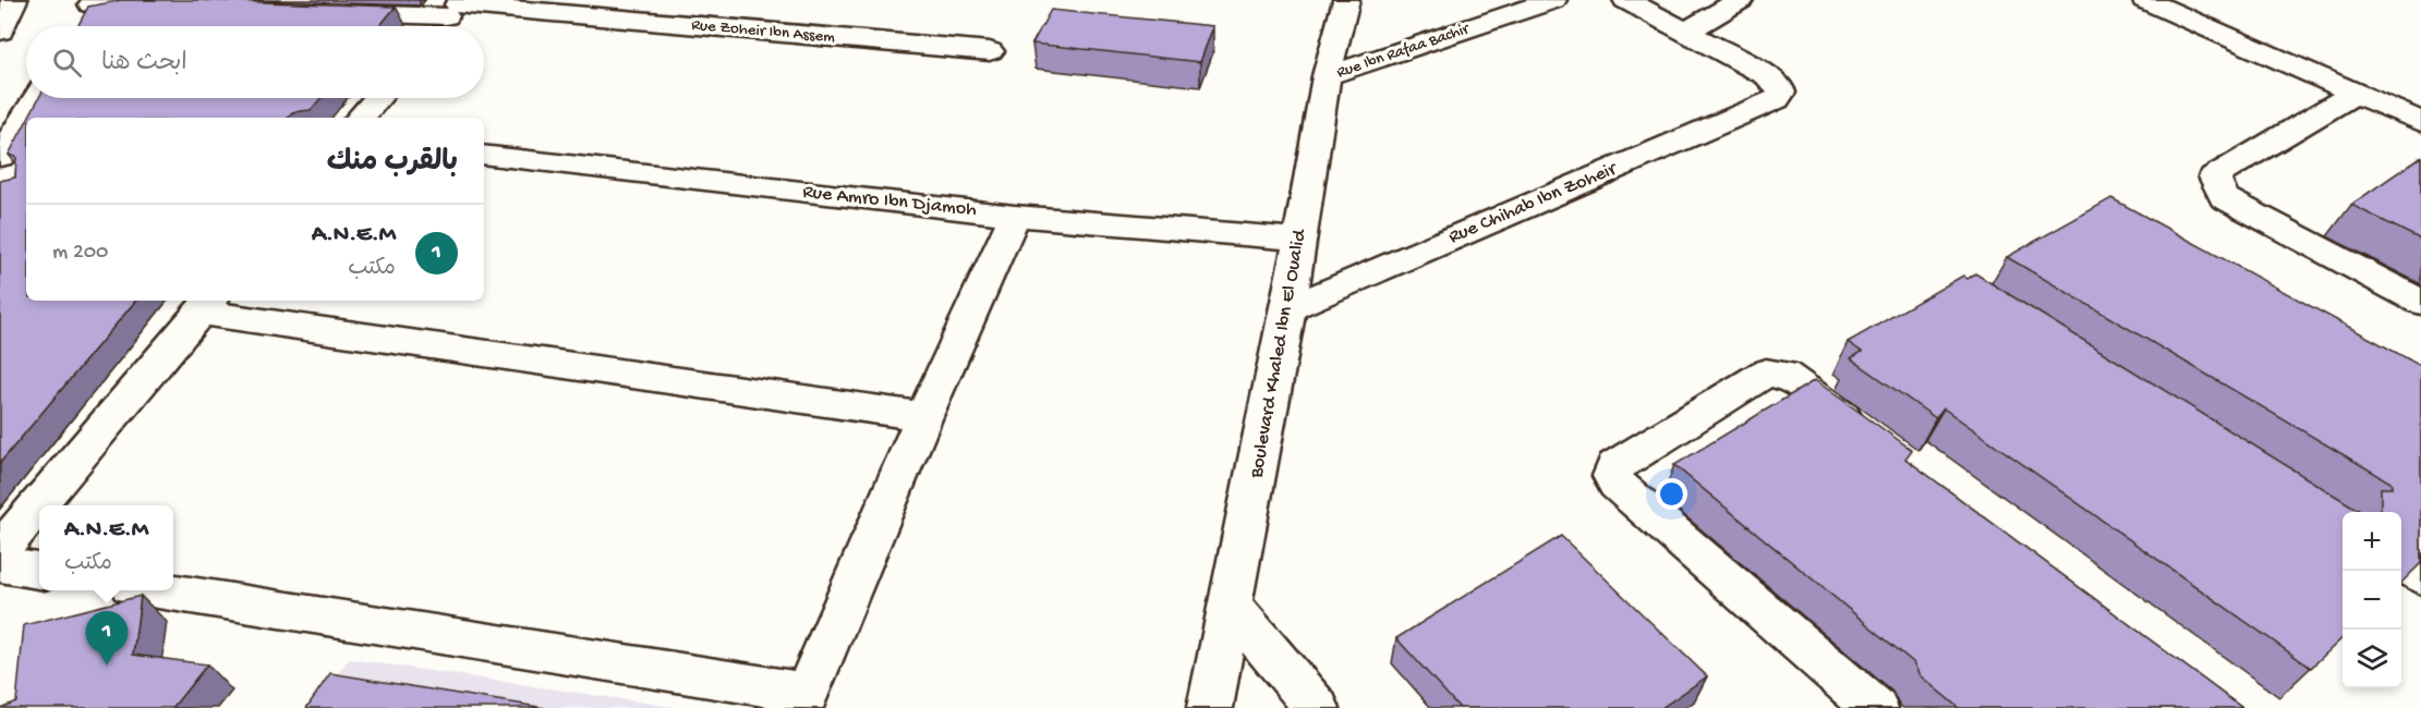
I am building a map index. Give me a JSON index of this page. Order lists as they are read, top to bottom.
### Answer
{
  "streets": {
    "main road": [
      "Rue Zoheir Ibn Assem",
      "Rue Ibn Rafaa Bachir",
      "Rue Amro Ibn Djamoh",
      "Rue Chihab Ibn Zoheir",
      "Boulevard Khaled Ibn El Oualid"
    ]
  },
  "crossings": [
    ["Rue Ibn Rafaa Bachir", "Boulevard Khaled Ibn El Oualid"],
    ["Rue Amro Ibn Djamoh", "Boulevard Khaled Ibn El Oualid"],
    ["Rue Chihab Ibn Zoheir", "Boulevard Khaled Ibn El Oualid"]
  ],
  "page": {
    "search": "ابحث هنا",
    "heading": "بالقرب منك",
    "list": [
      {
        "mark": "1",
        "name": "A.N.E.M",
        "note": "مكتب",
        "value": "200 m"
      }
    ],
    "popup": ["A.N.E.M", "مكتب"],
    "map_buttons": ["+", "−"],
    "pins": "1"
  }
}
